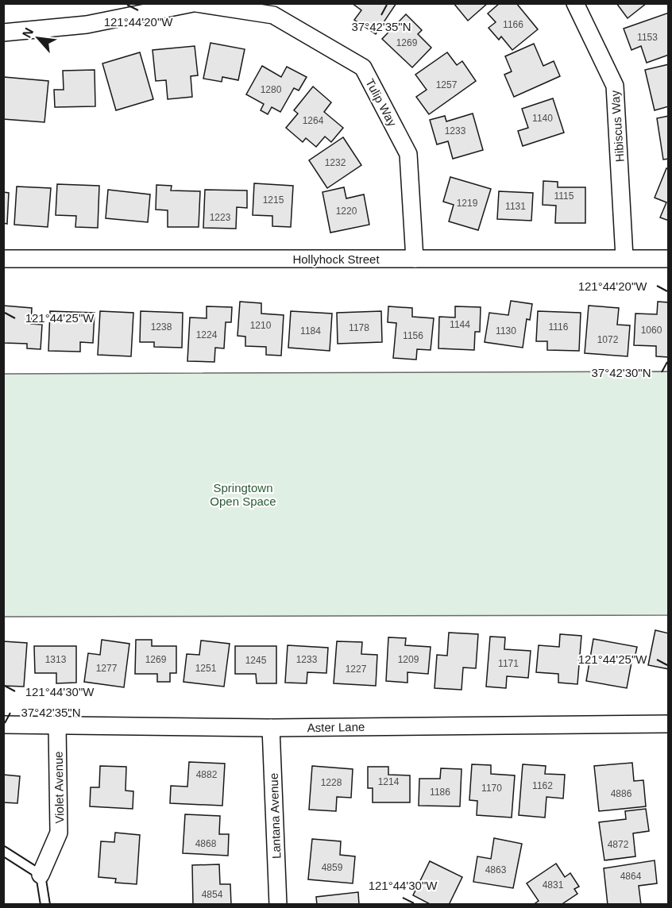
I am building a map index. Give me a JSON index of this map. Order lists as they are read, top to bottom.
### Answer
{
  "streets": {
    "street": [
      "Tulip Way",
      "Hibiscus Way",
      "Hollyhock Street",
      "Aster Lane",
      "Violet Avenue",
      "Lantana Avenue"
    ]
  },
  "crossings": [
    ["Tulip Way", "Hollyhock Street"],
    ["Hibiscus Way", "Hollyhock Street"],
    ["Aster Lane", "Violet Avenue"],
    ["Aster Lane", "Lantana Avenue"]
  ],
  "parks": ["Springtown Open Space"],
  "house_numbers": [
    "1166",
    "1153",
    "1269",
    "1257",
    "1280",
    "1140",
    "1264",
    "1233",
    "1232",
    "1115",
    "1215",
    "1219",
    "1131",
    "1220",
    "1223",
    "1144",
    "1210",
    "1238",
    "1116",
    "1178",
    "1060",
    "1184",
    "1130",
    "1224",
    "1156",
    "1072",
    "1313",
    "1269",
    "1233",
    "1209",
    "1245",
    "1171",
    "1277",
    "1251",
    "1227",
    "4882",
    "1214",
    "1228",
    "1162",
    "1170",
    "1186",
    "4886",
    "4868",
    "4872",
    "4859",
    "4863",
    "4864",
    "4831",
    "4854"
  ],
  "north": "top left",
  "coordinates": [
    "121°44'20\"W",
    "37°42'35\"N",
    "121°44'25\"W",
    "37°42'30\"N",
    "121°44'30\"W"
  ]
}
